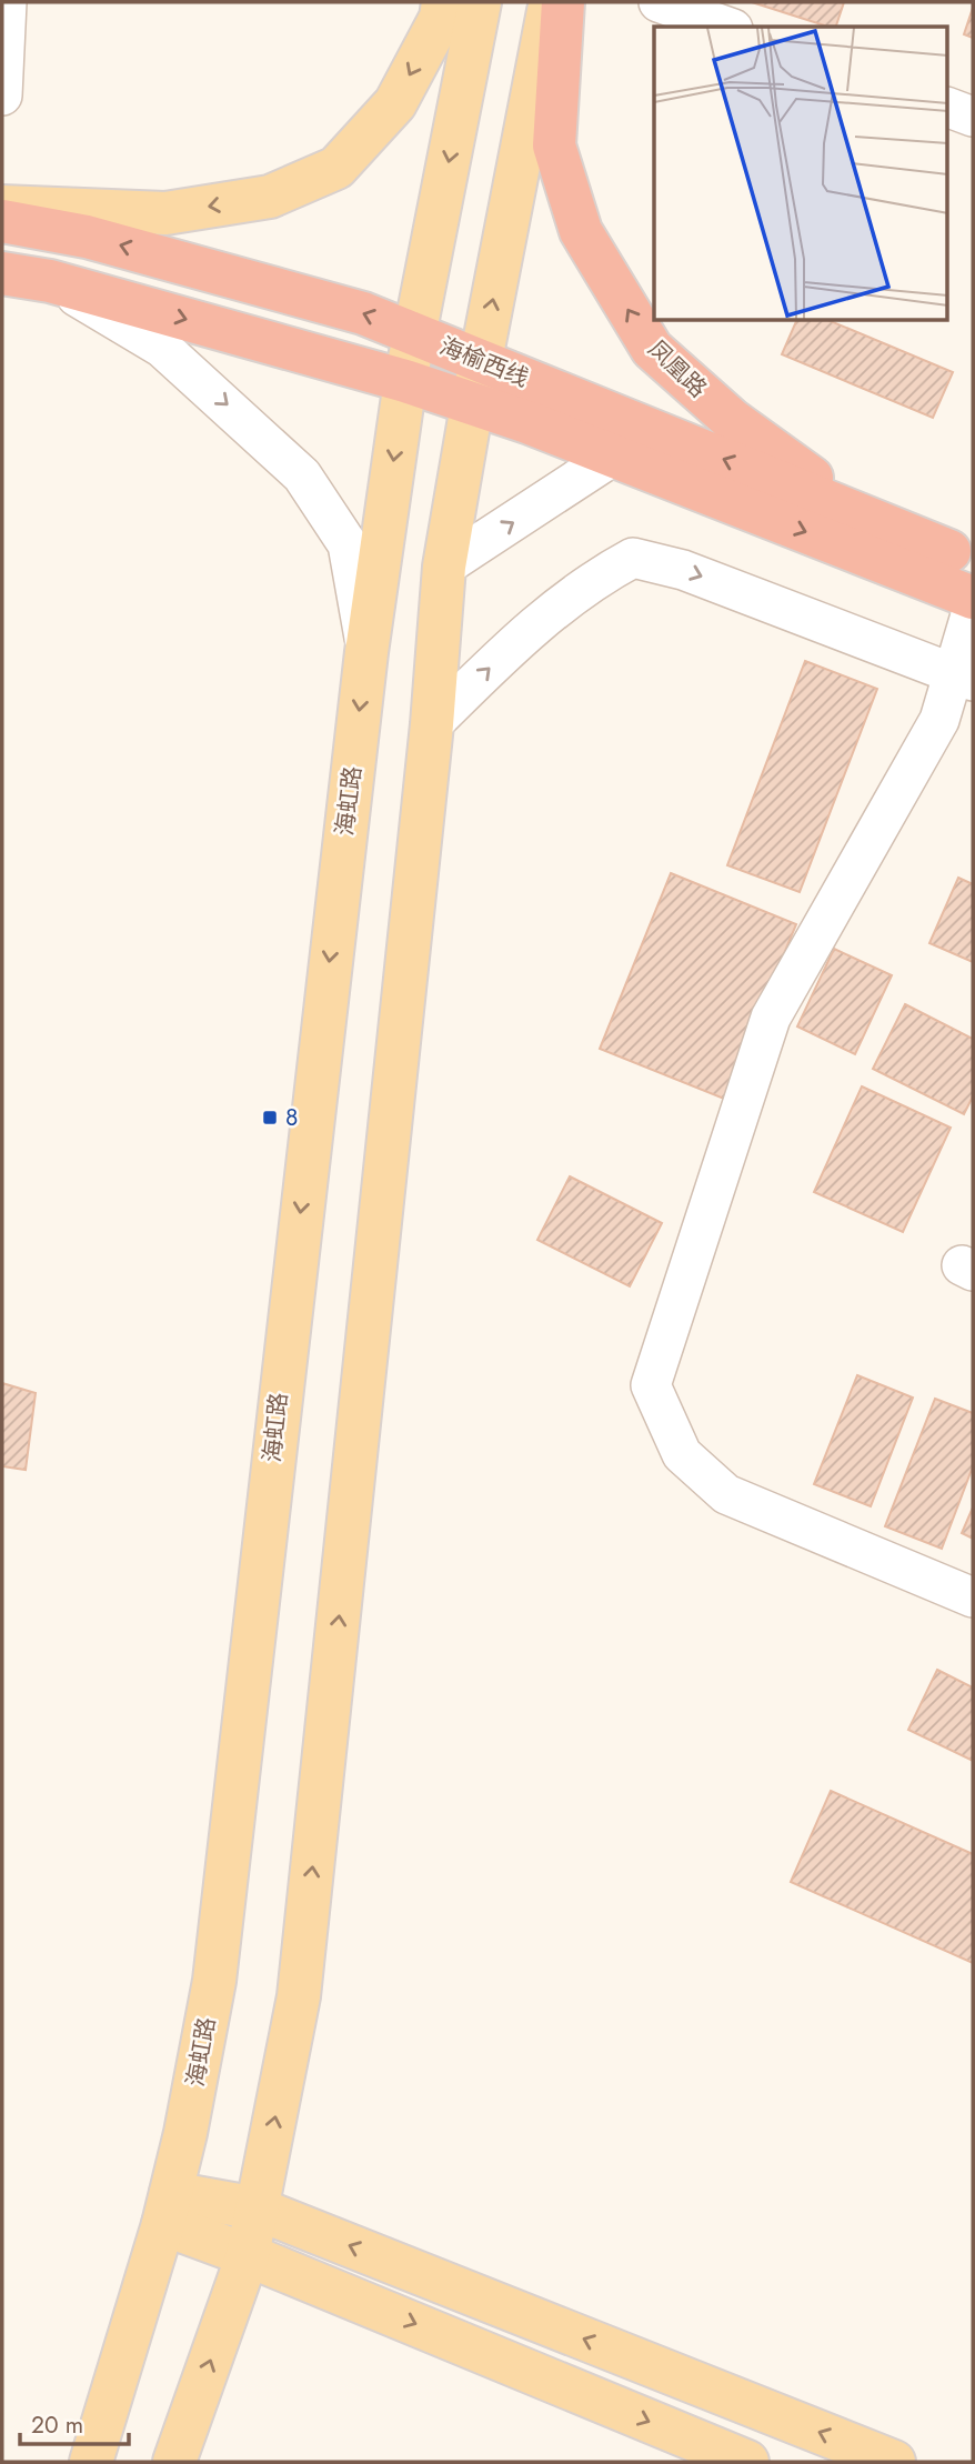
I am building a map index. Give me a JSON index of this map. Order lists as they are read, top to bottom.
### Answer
{
  "streets": {
    "highway": ["海榆西线", "凤凰路"],
    "main road": ["海虹路"]
  },
  "crossings": [
    ["海榆西线", "凤凰路"],
    ["海榆西线", "海虹路"]
  ],
  "one_way": ["凤凰路"],
  "places": {
    "transit": ["8"]
  },
  "scale_bar": "20 m"
}
